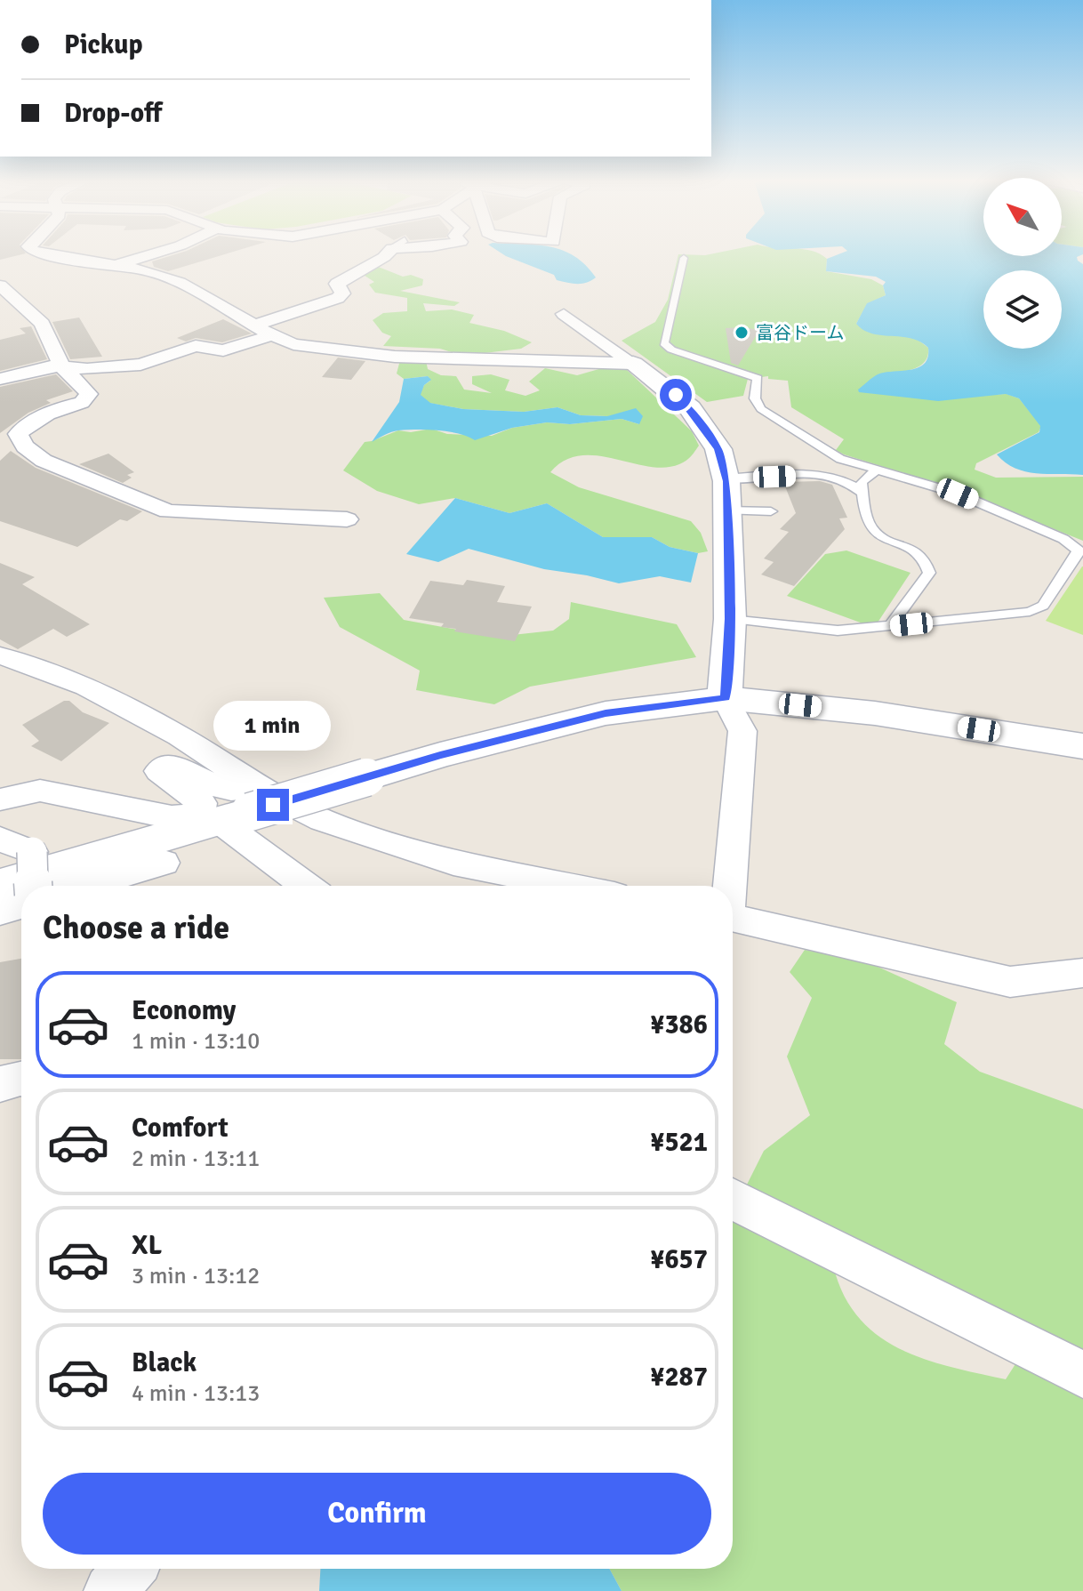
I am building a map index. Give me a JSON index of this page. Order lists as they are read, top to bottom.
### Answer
{
  "places": ["富谷ドーム"],
  "north": "top left",
  "page": {
    "banner": ["Pickup", "Drop-off"],
    "bubble": "1 min",
    "heading": "Choose a ride",
    "list": [
      {
        "name": "Economy",
        "note": "1 min · 13:10",
        "value": "¥386"
      },
      {
        "name": "Comfort",
        "note": "2 min · 13:11",
        "value": "¥521"
      },
      {
        "name": "XL",
        "note": "3 min · 13:12",
        "value": "¥657"
      },
      {
        "name": "Black",
        "note": "4 min · 13:13",
        "value": "¥287"
      }
    ],
    "buttons": "Confirm"
  }
}
